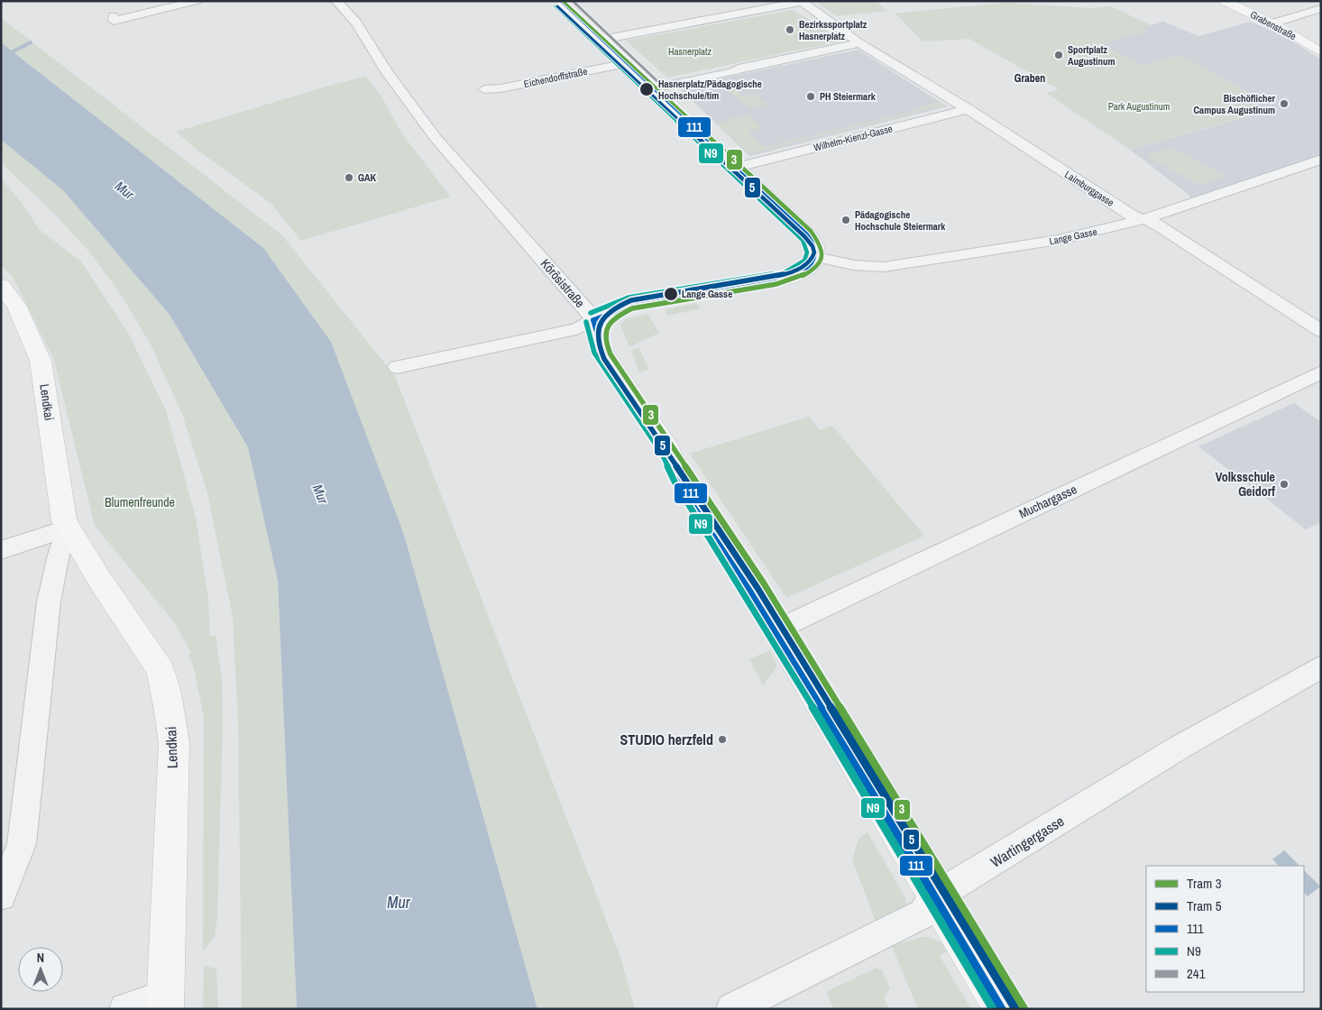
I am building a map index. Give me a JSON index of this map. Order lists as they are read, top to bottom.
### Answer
{
  "streets": {
    "main road": ["Grabenstraße", "Körösistraße", "Lendkai"],
    "street": [
      "Eichendorffstraße",
      "Wilhelm-Kienzl-Gasse",
      "Laimburggasse",
      "Lange Gasse",
      "Muchargasse",
      "Wartingergasse"
    ]
  },
  "crossings": [
    ["Wilhelm-Kienzl-Gasse", "Laimburggasse"],
    ["Laimburggasse", "Lange Gasse"],
    ["Körösistraße", "Muchargasse"],
    ["Körösistraße", "Wartingergasse"]
  ],
  "districts": ["Graben"],
  "water": ["Mur"],
  "parks": ["Hasnerplatz", "Park Augustinum", "Blumenfreunde"],
  "places": [
    "Bezirkssportplatz Hasnerplatz",
    "Sportplatz Augustinum",
    "Hasnerplatz/Pädagogische Hochschule/tim",
    "PH Steiermark",
    "Bischöflicher Campus Augustinum",
    "GAK",
    "Pädagogische Hochschule Steiermark",
    "Lange Gasse",
    "Volksschule Geidorf",
    "STUDIO herzfeld"
  ],
  "lines": [
    "tram line 3",
    "transit line 111",
    "transit line 241",
    "tram line 5",
    "transit line N9"
  ],
  "legend": [
    "Tram 3",
    "Tram 5",
    "111",
    "N9",
    "241"
  ],
  "north": "top"
}
